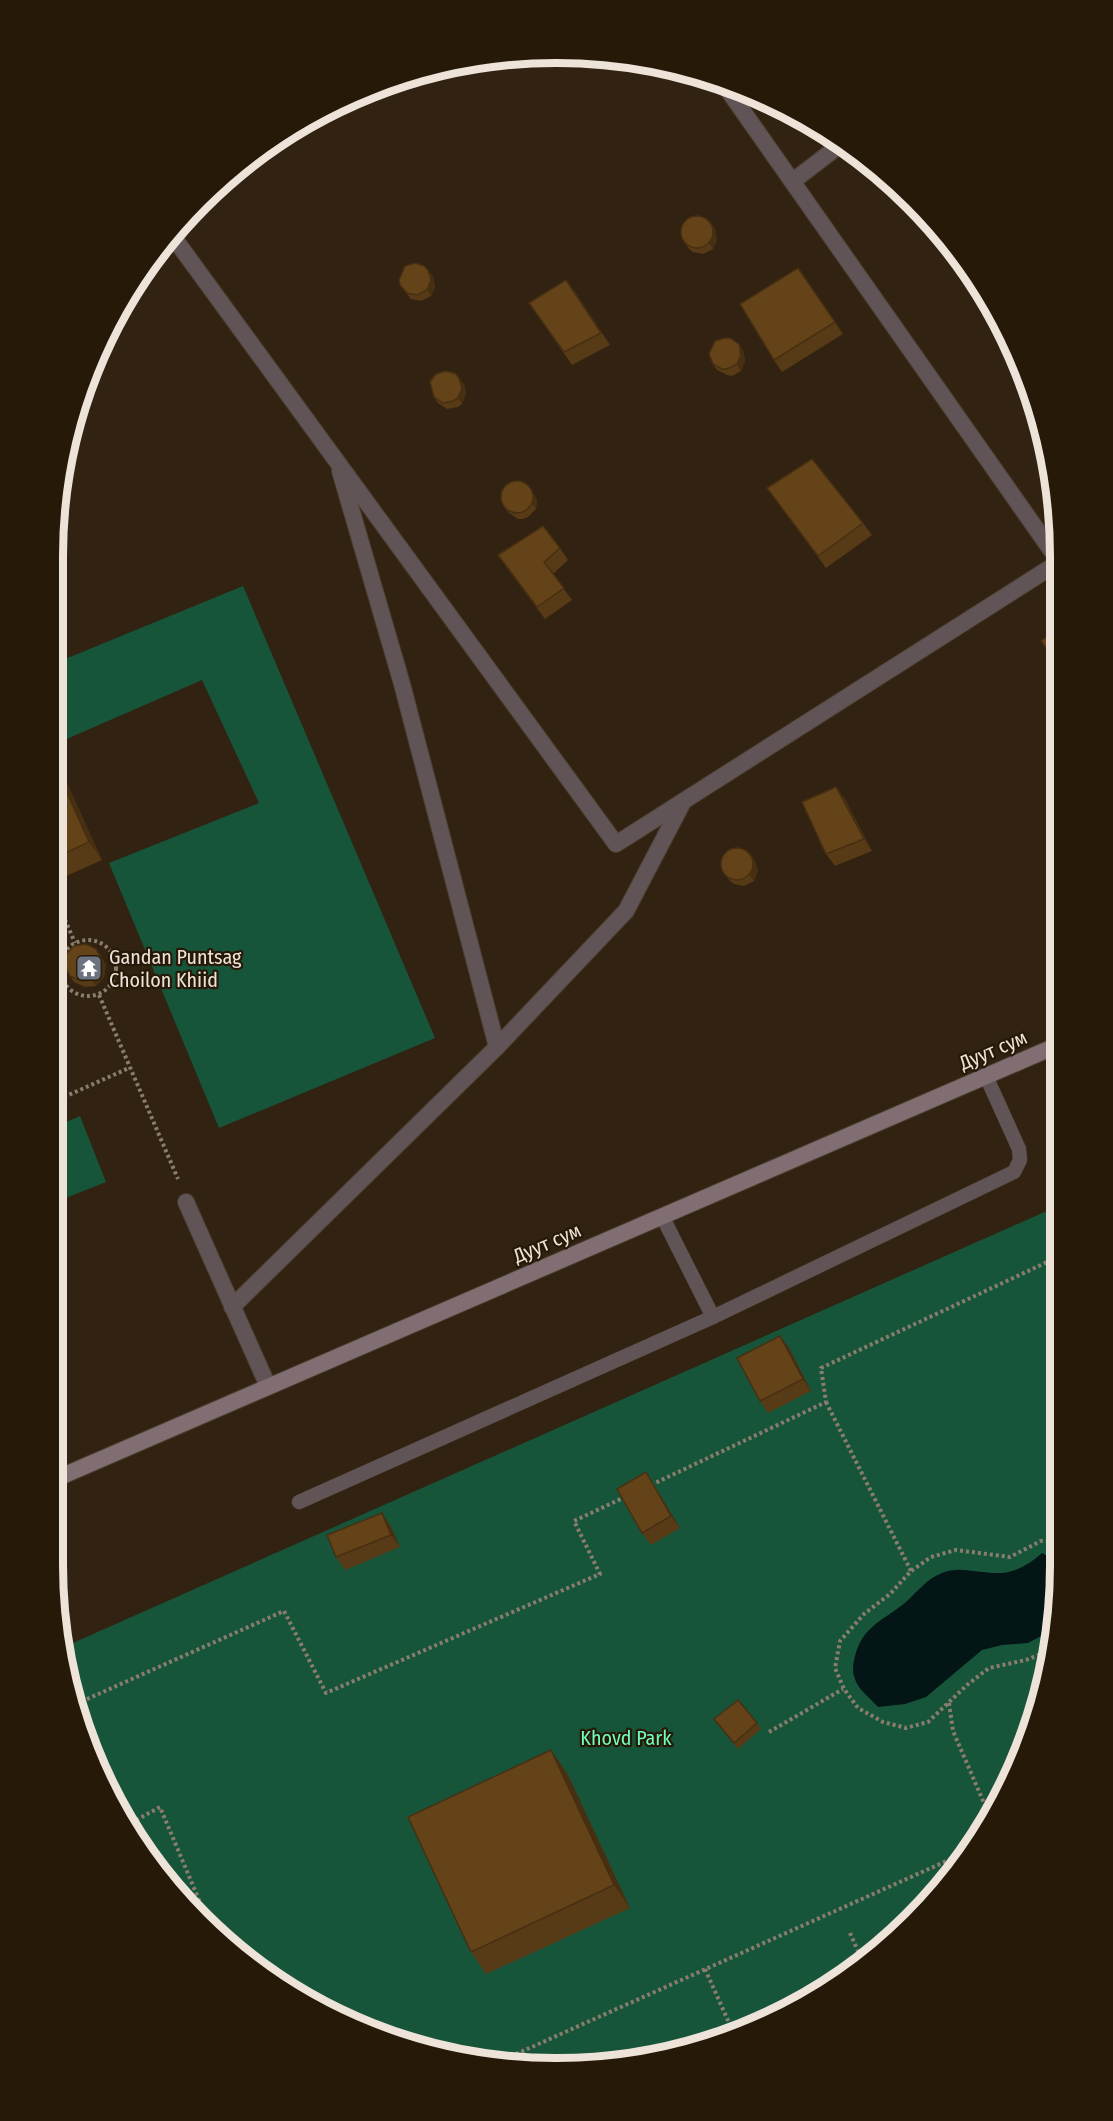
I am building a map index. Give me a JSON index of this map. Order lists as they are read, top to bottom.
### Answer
{
  "streets": {
    "main road": ["Дуут сум"]
  },
  "parks": ["Khovd Park"],
  "places": {
    "temple": ["Gandan Puntsag Choilon Khiid"]
  }
}
